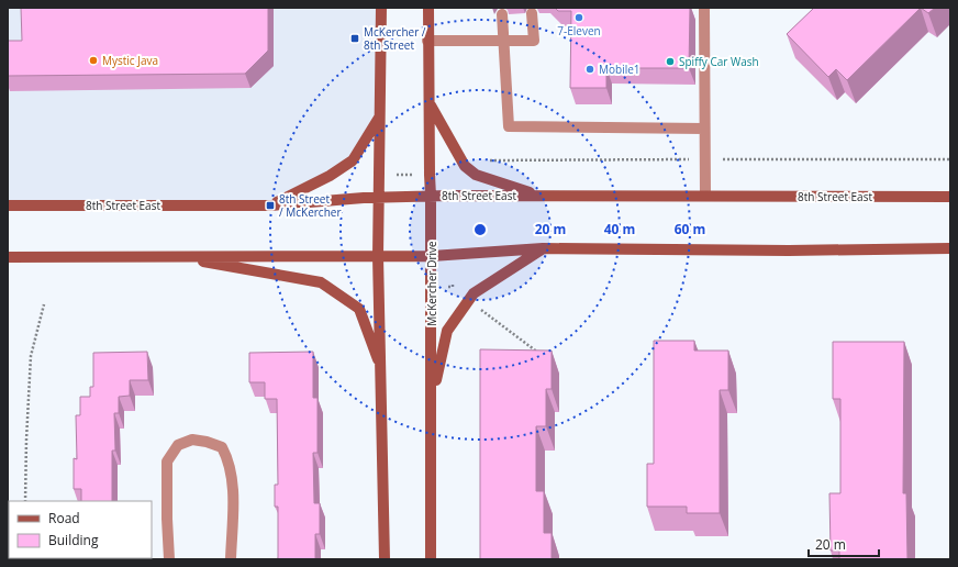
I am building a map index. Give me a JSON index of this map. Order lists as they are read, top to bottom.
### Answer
{
  "streets": {
    "main road": ["8th Street East", "McKercher Drive"]
  },
  "crossings": [
    ["8th Street East", "McKercher Drive"]
  ],
  "places": {
    "other": [
      "7-Eleven",
      "Mystic Java",
      "Spiffy Car Wash",
      "Mobile1"
    ],
    "transit": ["McKercher / 8th Street", "8th Street / McKercher"]
  },
  "legend": ["Road", "Building"],
  "scale_bar": "20 m",
  "rings": ["20 m", "40 m", "60 m"]
}
